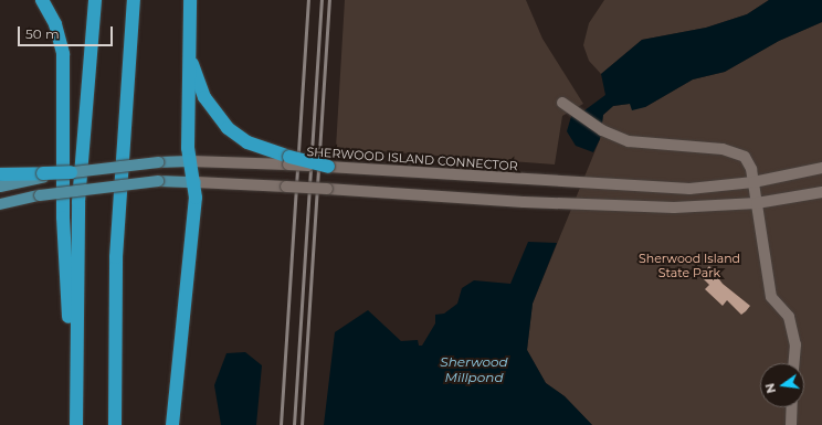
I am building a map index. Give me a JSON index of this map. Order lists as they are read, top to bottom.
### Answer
{
  "streets": {
    "main road": ["SHERWOOD ISLAND CONNECTOR"]
  },
  "water": ["Sherwood Millpond"],
  "parks": ["Sherwood Island State Park"],
  "scale_bar": "50 m",
  "north": "left"
}
